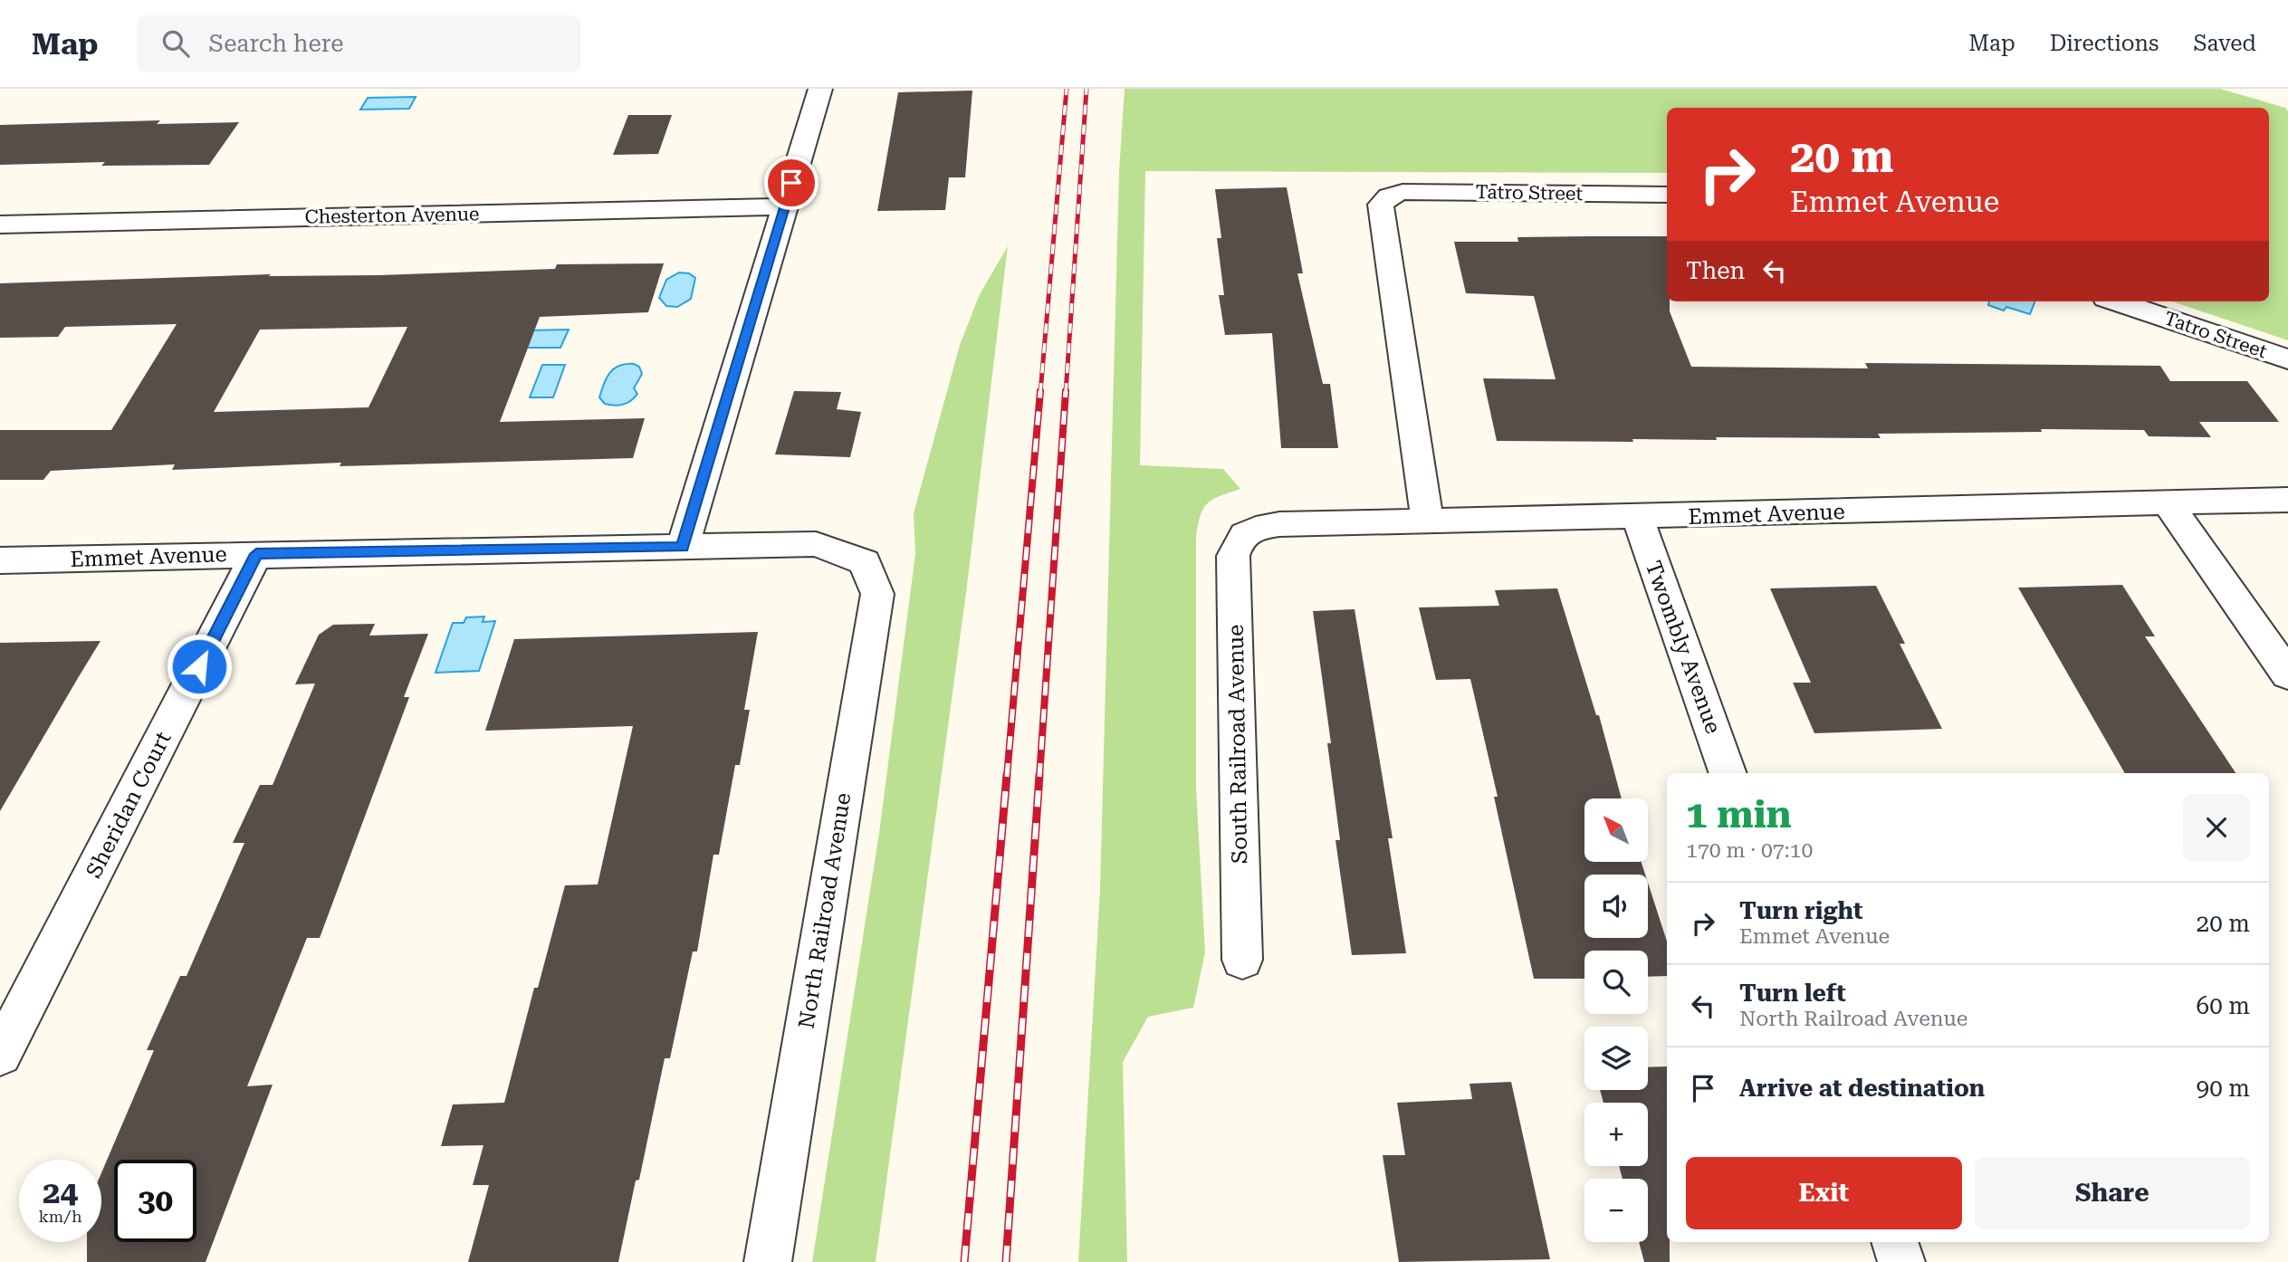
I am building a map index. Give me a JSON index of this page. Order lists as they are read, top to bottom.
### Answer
{
  "streets": {
    "street": [
      "Tatro Street",
      "Chesterton Avenue",
      "Emmet Avenue",
      "Twombly Avenue",
      "South Railroad Avenue",
      "Sheridan Court",
      "North Railroad Avenue"
    ]
  },
  "crossings": [
    ["Tatro Street", "Emmet Avenue"],
    ["Emmet Avenue", "Twombly Avenue"],
    ["Emmet Avenue", "South Railroad Avenue"],
    ["Emmet Avenue", "Sheridan Court"],
    ["Emmet Avenue", "North Railroad Avenue"]
  ],
  "north": "top left",
  "page": {
    "header": "Map",
    "search": "Search here",
    "nav": ["Map", "Directions", "Saved"],
    "turn": ["20 m", "Emmet Avenue"],
    "then": "Then",
    "heading": ["1 min", "170 m · 07:10"],
    "map_buttons": ["+", "−"],
    "list": [
      {
        "name": "Turn right",
        "note": "Emmet Avenue",
        "value": "20 m"
      },
      {
        "name": "Turn left",
        "note": "North Railroad Avenue",
        "value": "60 m"
      },
      {
        "name": "Arrive at destination",
        "value": "90 m"
      }
    ],
    "buttons": ["Exit", "Share"],
    "speed": "24 km/h",
    "limit": "30"
  }
}
